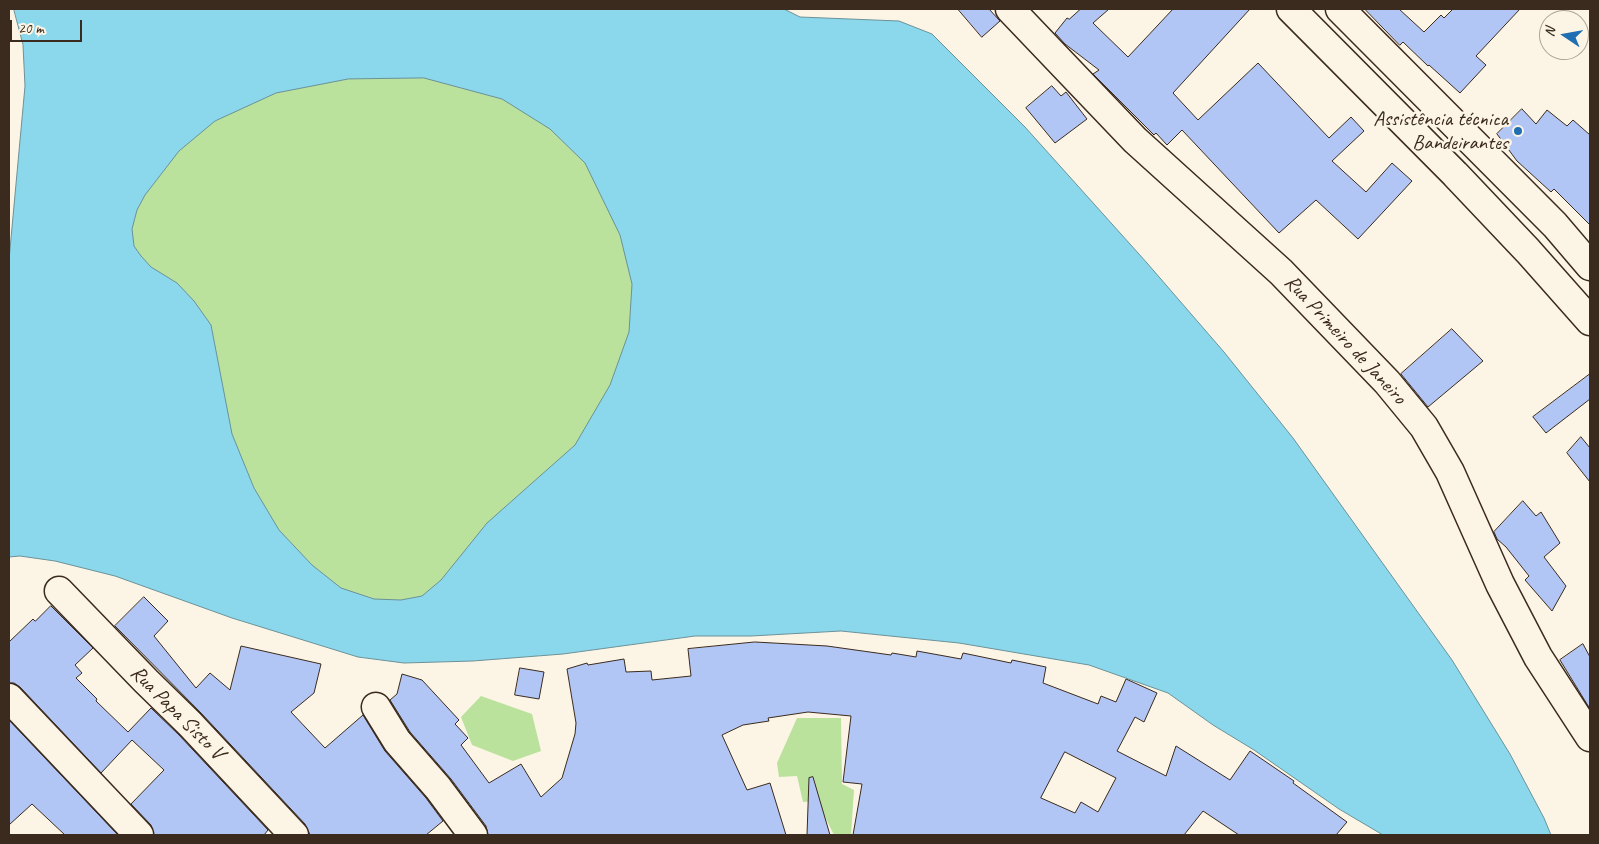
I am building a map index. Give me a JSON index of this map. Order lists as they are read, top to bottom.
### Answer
{
  "streets": {
    "street": ["Rua Primeiro de Janeiro", "Rua Papa Sisto V"]
  },
  "places": ["Assistência técnica Bandeirantes"],
  "scale_bar": "20 m",
  "north": "left"
}
